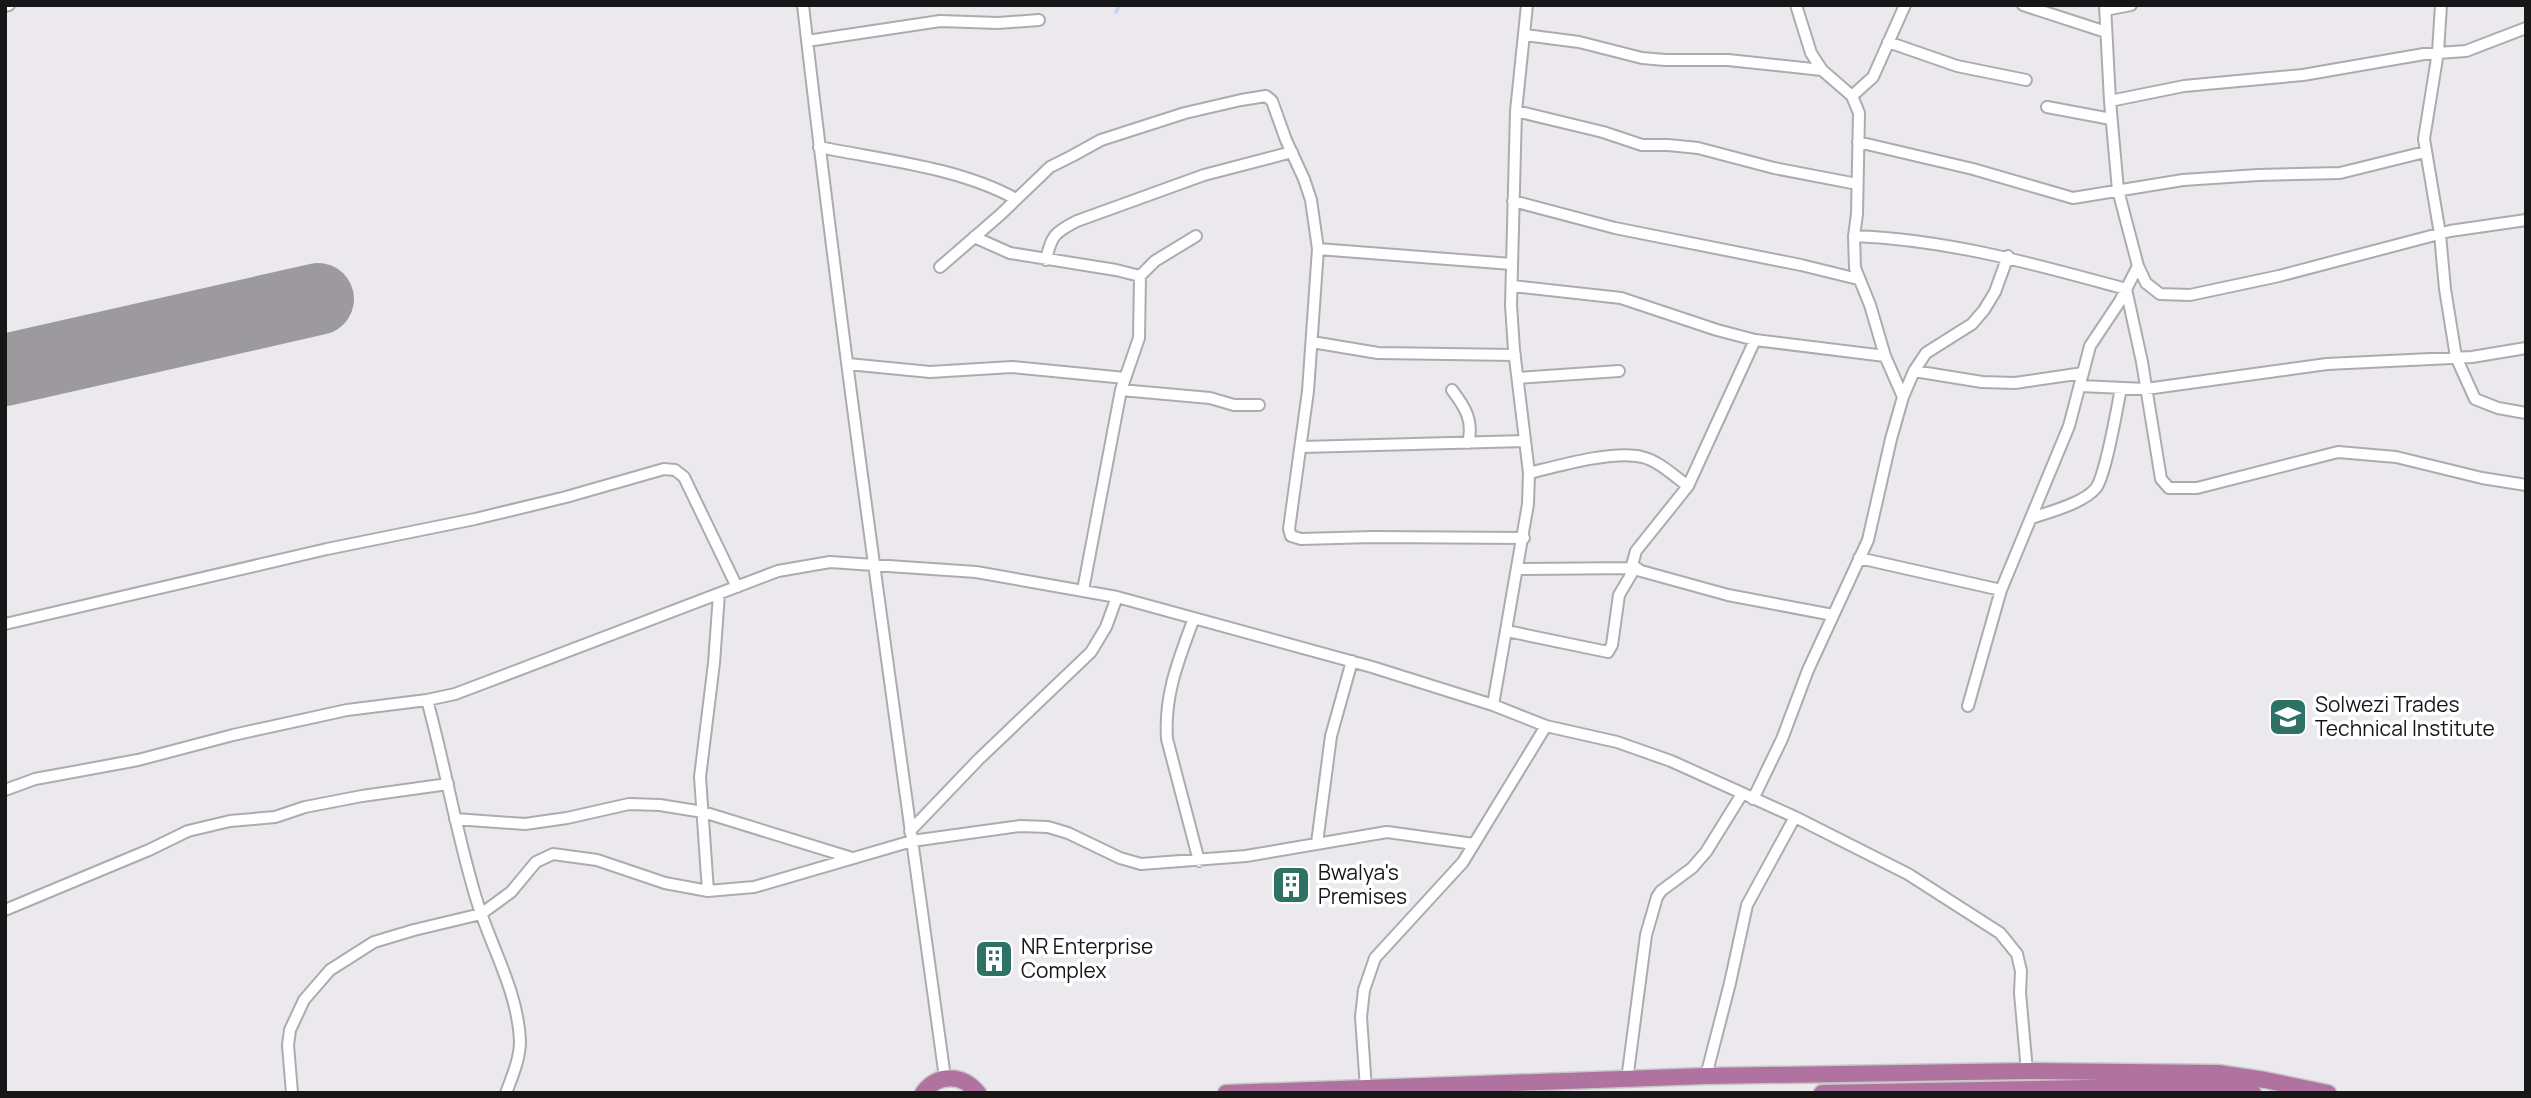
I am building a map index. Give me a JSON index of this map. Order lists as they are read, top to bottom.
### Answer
{
  "places": {
    "school or university": ["Solwezi Trades Technical Institute"],
    "building": ["Bwalya's Premises", "NR Enterprise Complex"]
  }
}
